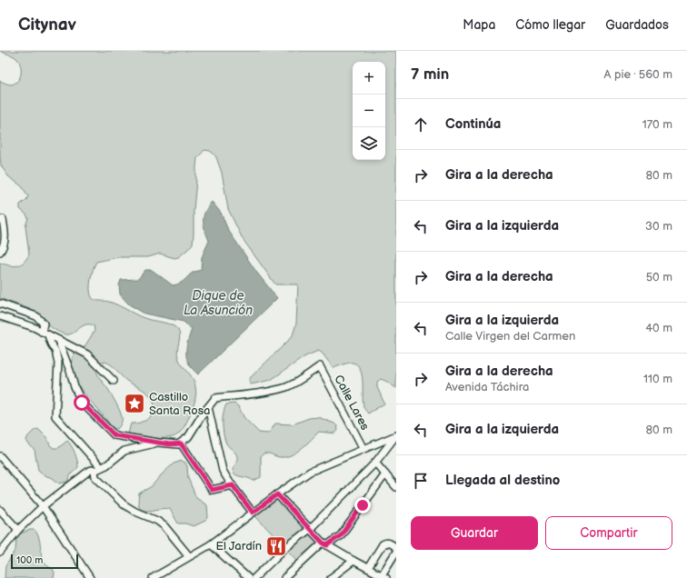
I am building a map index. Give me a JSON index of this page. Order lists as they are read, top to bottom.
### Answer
{
  "streets": {
    "street": ["Calle Lares"]
  },
  "water": ["Dique de La Asunción"],
  "places": {
    "place": ["Castillo Santa Rosa"],
    "restaurant": ["El Jardín"]
  },
  "scale_bar": "100 m",
  "page": {
    "header": "Citynav",
    "nav": ["Mapa", "Cómo llegar", "Guardados"],
    "heading": ["7 min", "A pie · 560 m"],
    "map_buttons": ["+", "−"],
    "list": [
      ["Continúa", "170 m"],
      ["Gira a la derecha", "80 m"],
      ["Gira a la izquierda", "30 m"],
      ["Gira a la derecha", "50 m"],
      ["Gira a la izquierda", "Calle Virgen del Carmen", "40 m"],
      ["Gira a la derecha", "Avenida Táchira", "110 m"],
      ["Gira a la izquierda", "80 m"],
      "Llegada al destino"
    ],
    "buttons": ["Guardar", "Compartir"],
    "scale": "100 m"
  }
}
